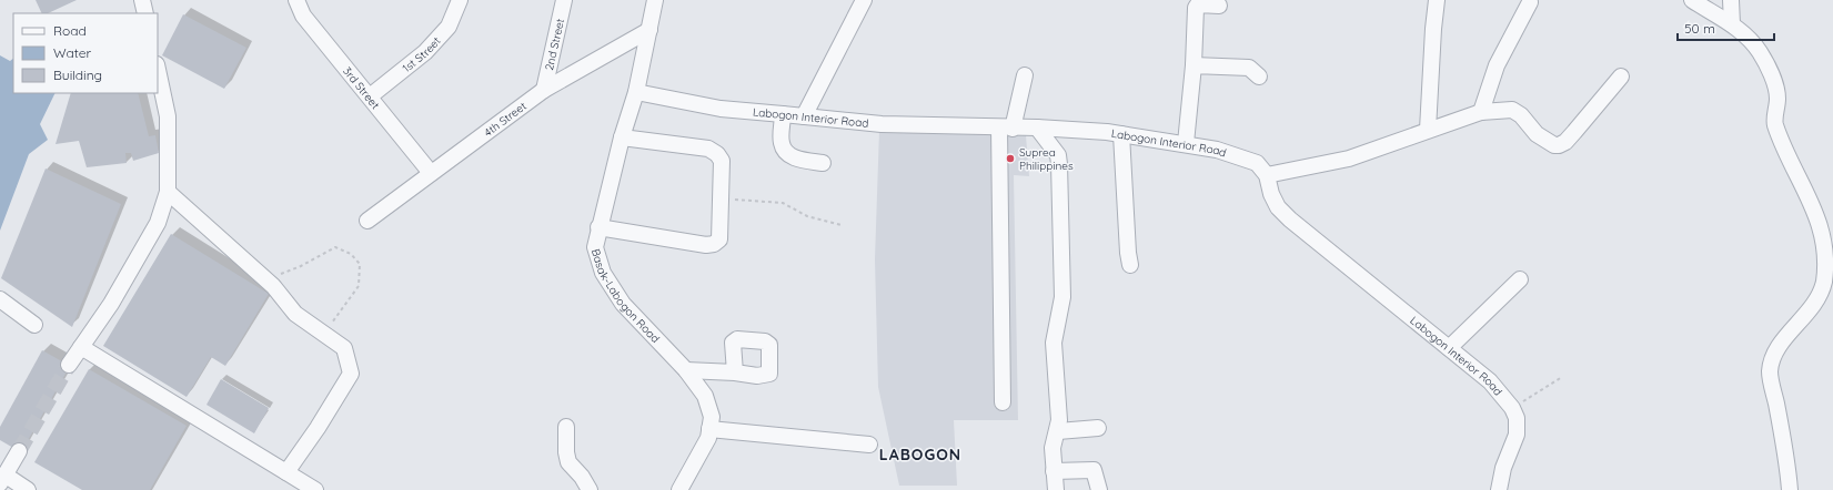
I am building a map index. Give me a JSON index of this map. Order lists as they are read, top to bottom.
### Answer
{
  "streets": {
    "street": [
      "2nd Street",
      "1st Street",
      "3rd Street",
      "Labogon Interior Road",
      "4th Street",
      "Basak-Labogon Road"
    ]
  },
  "crossings": [
    ["2nd Street", "4th Street"],
    ["1st Street", "3rd Street"],
    ["3rd Street", "4th Street"],
    ["Labogon Interior Road", "Basak-Labogon Road"],
    ["4th Street", "Basak-Labogon Road"]
  ],
  "districts": ["LABOGON"],
  "places": ["Suprea Philippines"],
  "legend": ["Road", "Water", "Building"],
  "scale_bar": "50 m"
}
